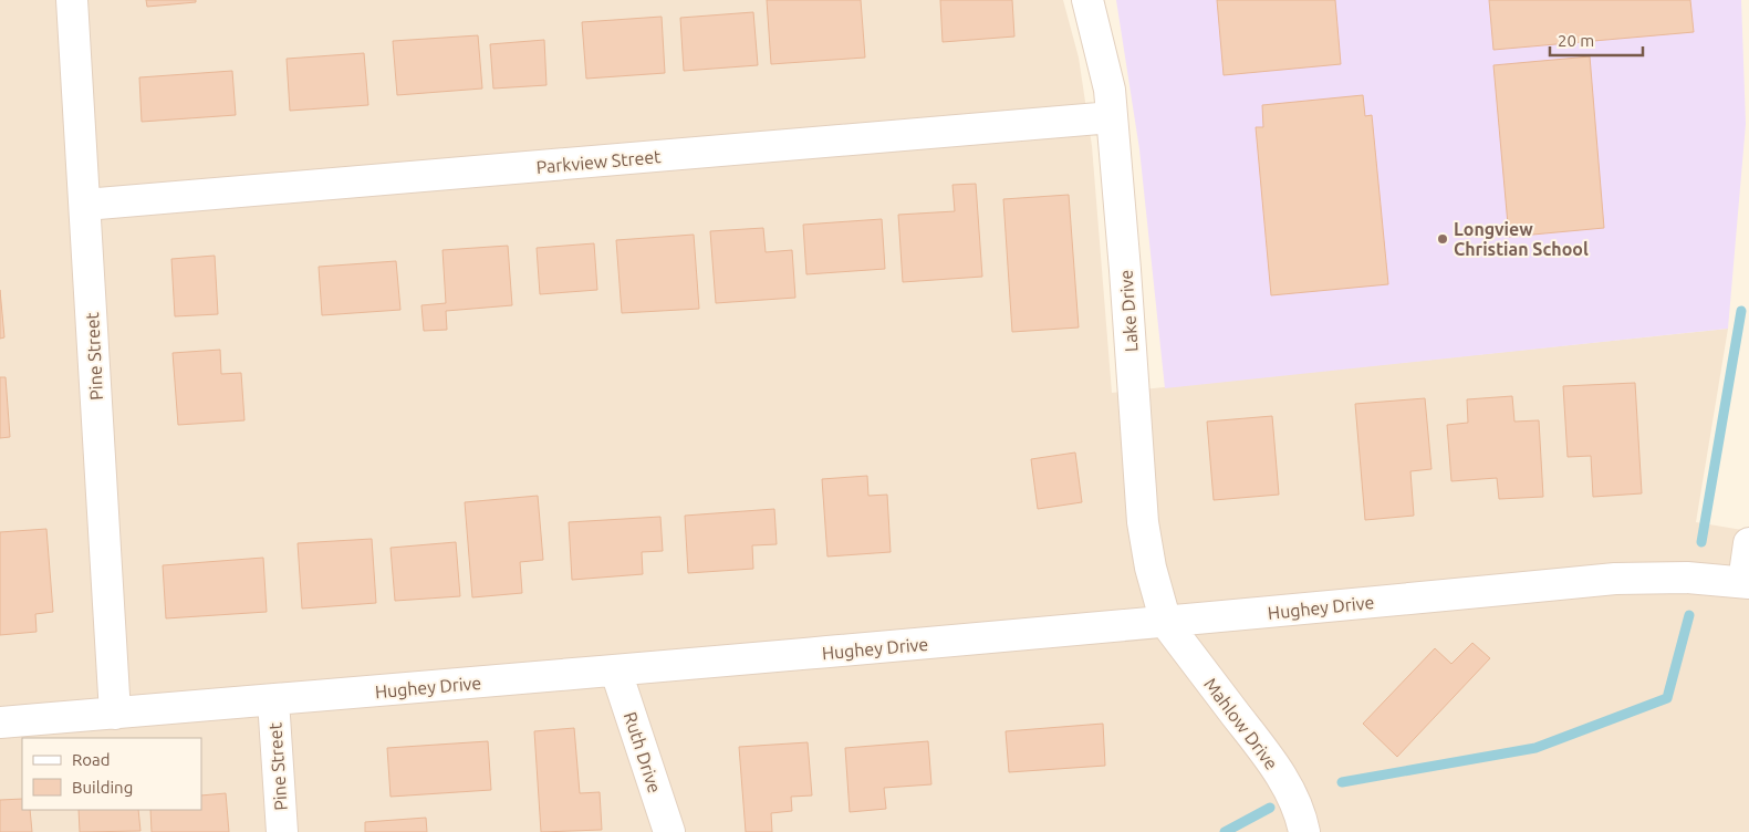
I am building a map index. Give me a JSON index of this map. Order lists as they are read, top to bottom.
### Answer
{
  "streets": {
    "street": [
      "Parkview Street",
      "Lake Drive",
      "Pine Street",
      "Hughey Drive",
      "Mahlow Drive",
      "Ruth Drive"
    ]
  },
  "crossings": [
    ["Parkview Street", "Lake Drive"],
    ["Parkview Street", "Pine Street"],
    ["Lake Drive", "Hughey Drive"],
    ["Lake Drive", "Mahlow Drive"],
    ["Pine Street", "Hughey Drive"],
    ["Hughey Drive", "Mahlow Drive"],
    ["Hughey Drive", "Ruth Drive"]
  ],
  "places": ["Longview Christian School"],
  "legend": ["Road", "Building"],
  "scale_bar": "20 m"
}
